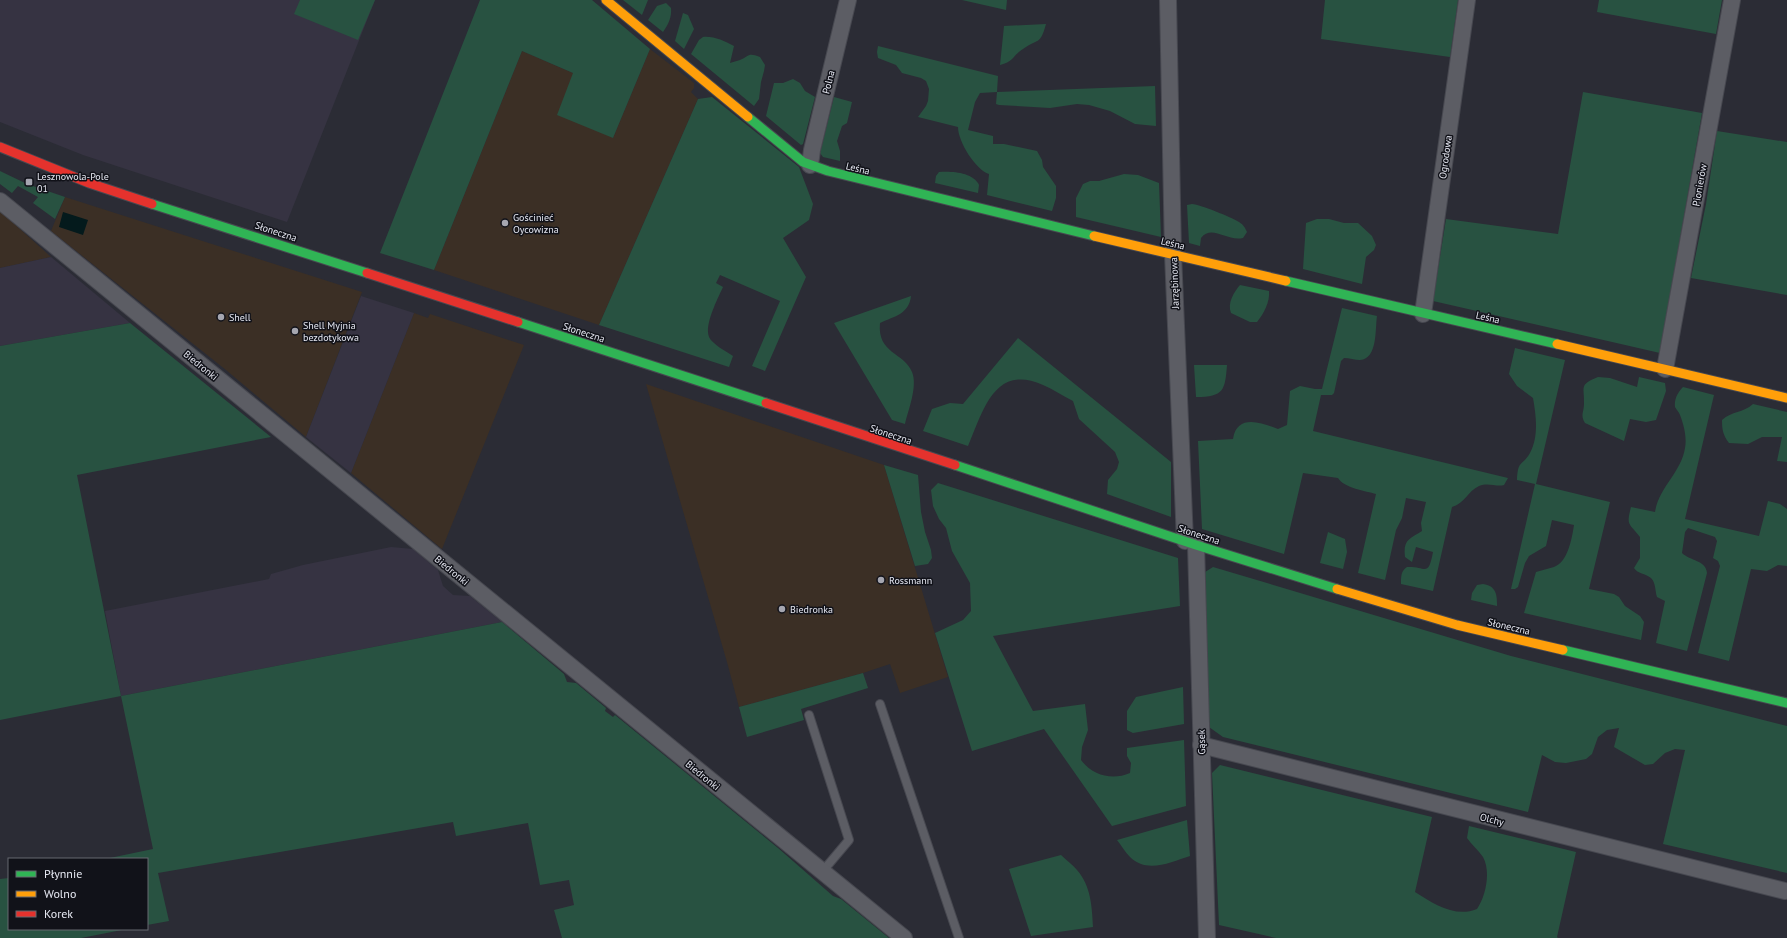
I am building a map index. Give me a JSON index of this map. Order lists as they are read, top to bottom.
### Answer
{
  "streets": {
    "main road": ["Leśna", "Słoneczna"],
    "street": [
      "Polna",
      "Ogrodowa",
      "Pionierów",
      "Jarzębinowa",
      "Biedronki",
      "Gąsek",
      "Olchy"
    ]
  },
  "crossings": [
    ["Polna", "Leśna"],
    ["Ogrodowa", "Leśna"],
    ["Leśna", "Pionierów"],
    ["Leśna", "Jarzębinowa"],
    ["Słoneczna", "Jarzębinowa"],
    ["Słoneczna", "Gąsek"],
    ["Jarzębinowa", "Gąsek"],
    ["Gąsek", "Olchy"]
  ],
  "places": {
    "transit": ["Lesznowola-Pole 01"],
    "other": [
      "Gościnieć Oycowizna",
      "Shell",
      "Shell Myjnia bezdotykowa",
      "Rossmann",
      "Biedronka"
    ]
  },
  "legend": ["Płynnie", "Wolno", "Korek"]
}
